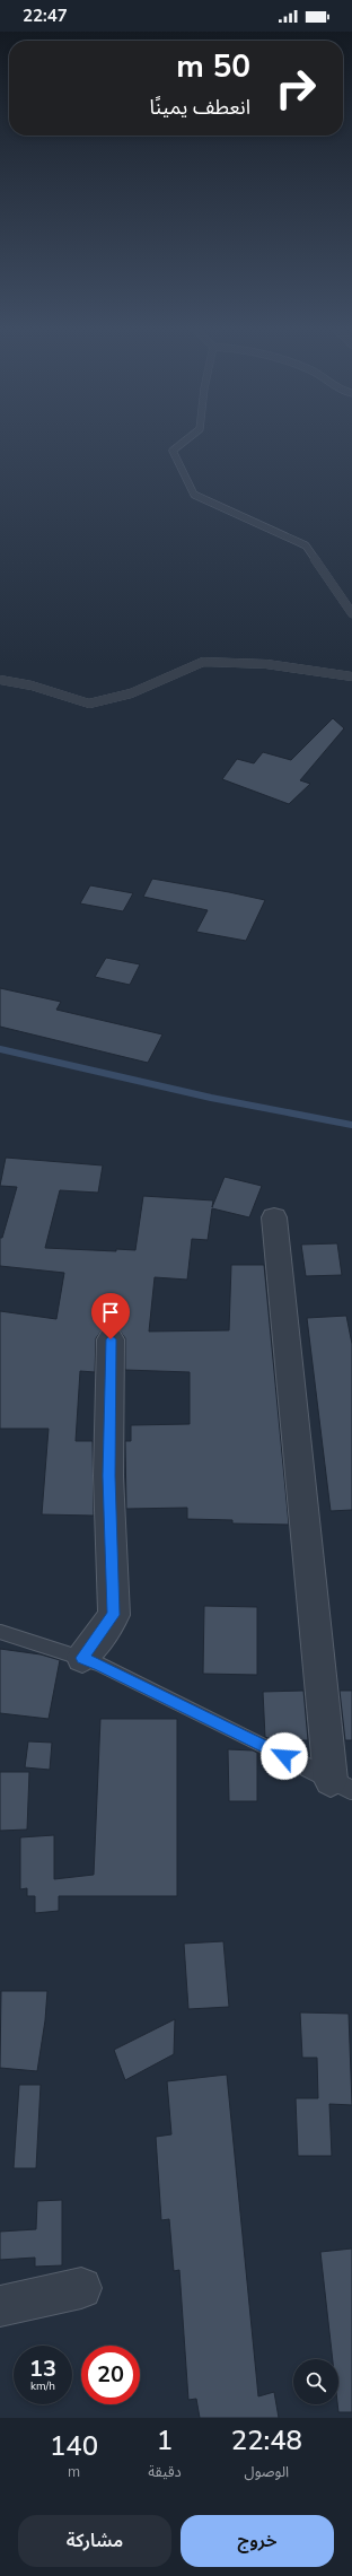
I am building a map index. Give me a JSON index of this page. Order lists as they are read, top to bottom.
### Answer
{
  "page": {
    "status": "22:47",
    "turn": ["50 m", "انعطف يمينًا"],
    "speed": "13 km/h",
    "limit": "20",
    "eta": [
      "22:48",
      "الوصول",
      "1",
      "دقيقة",
      "140",
      "m"
    ],
    "buttons": ["خروج", "مشاركة"]
  }
}
